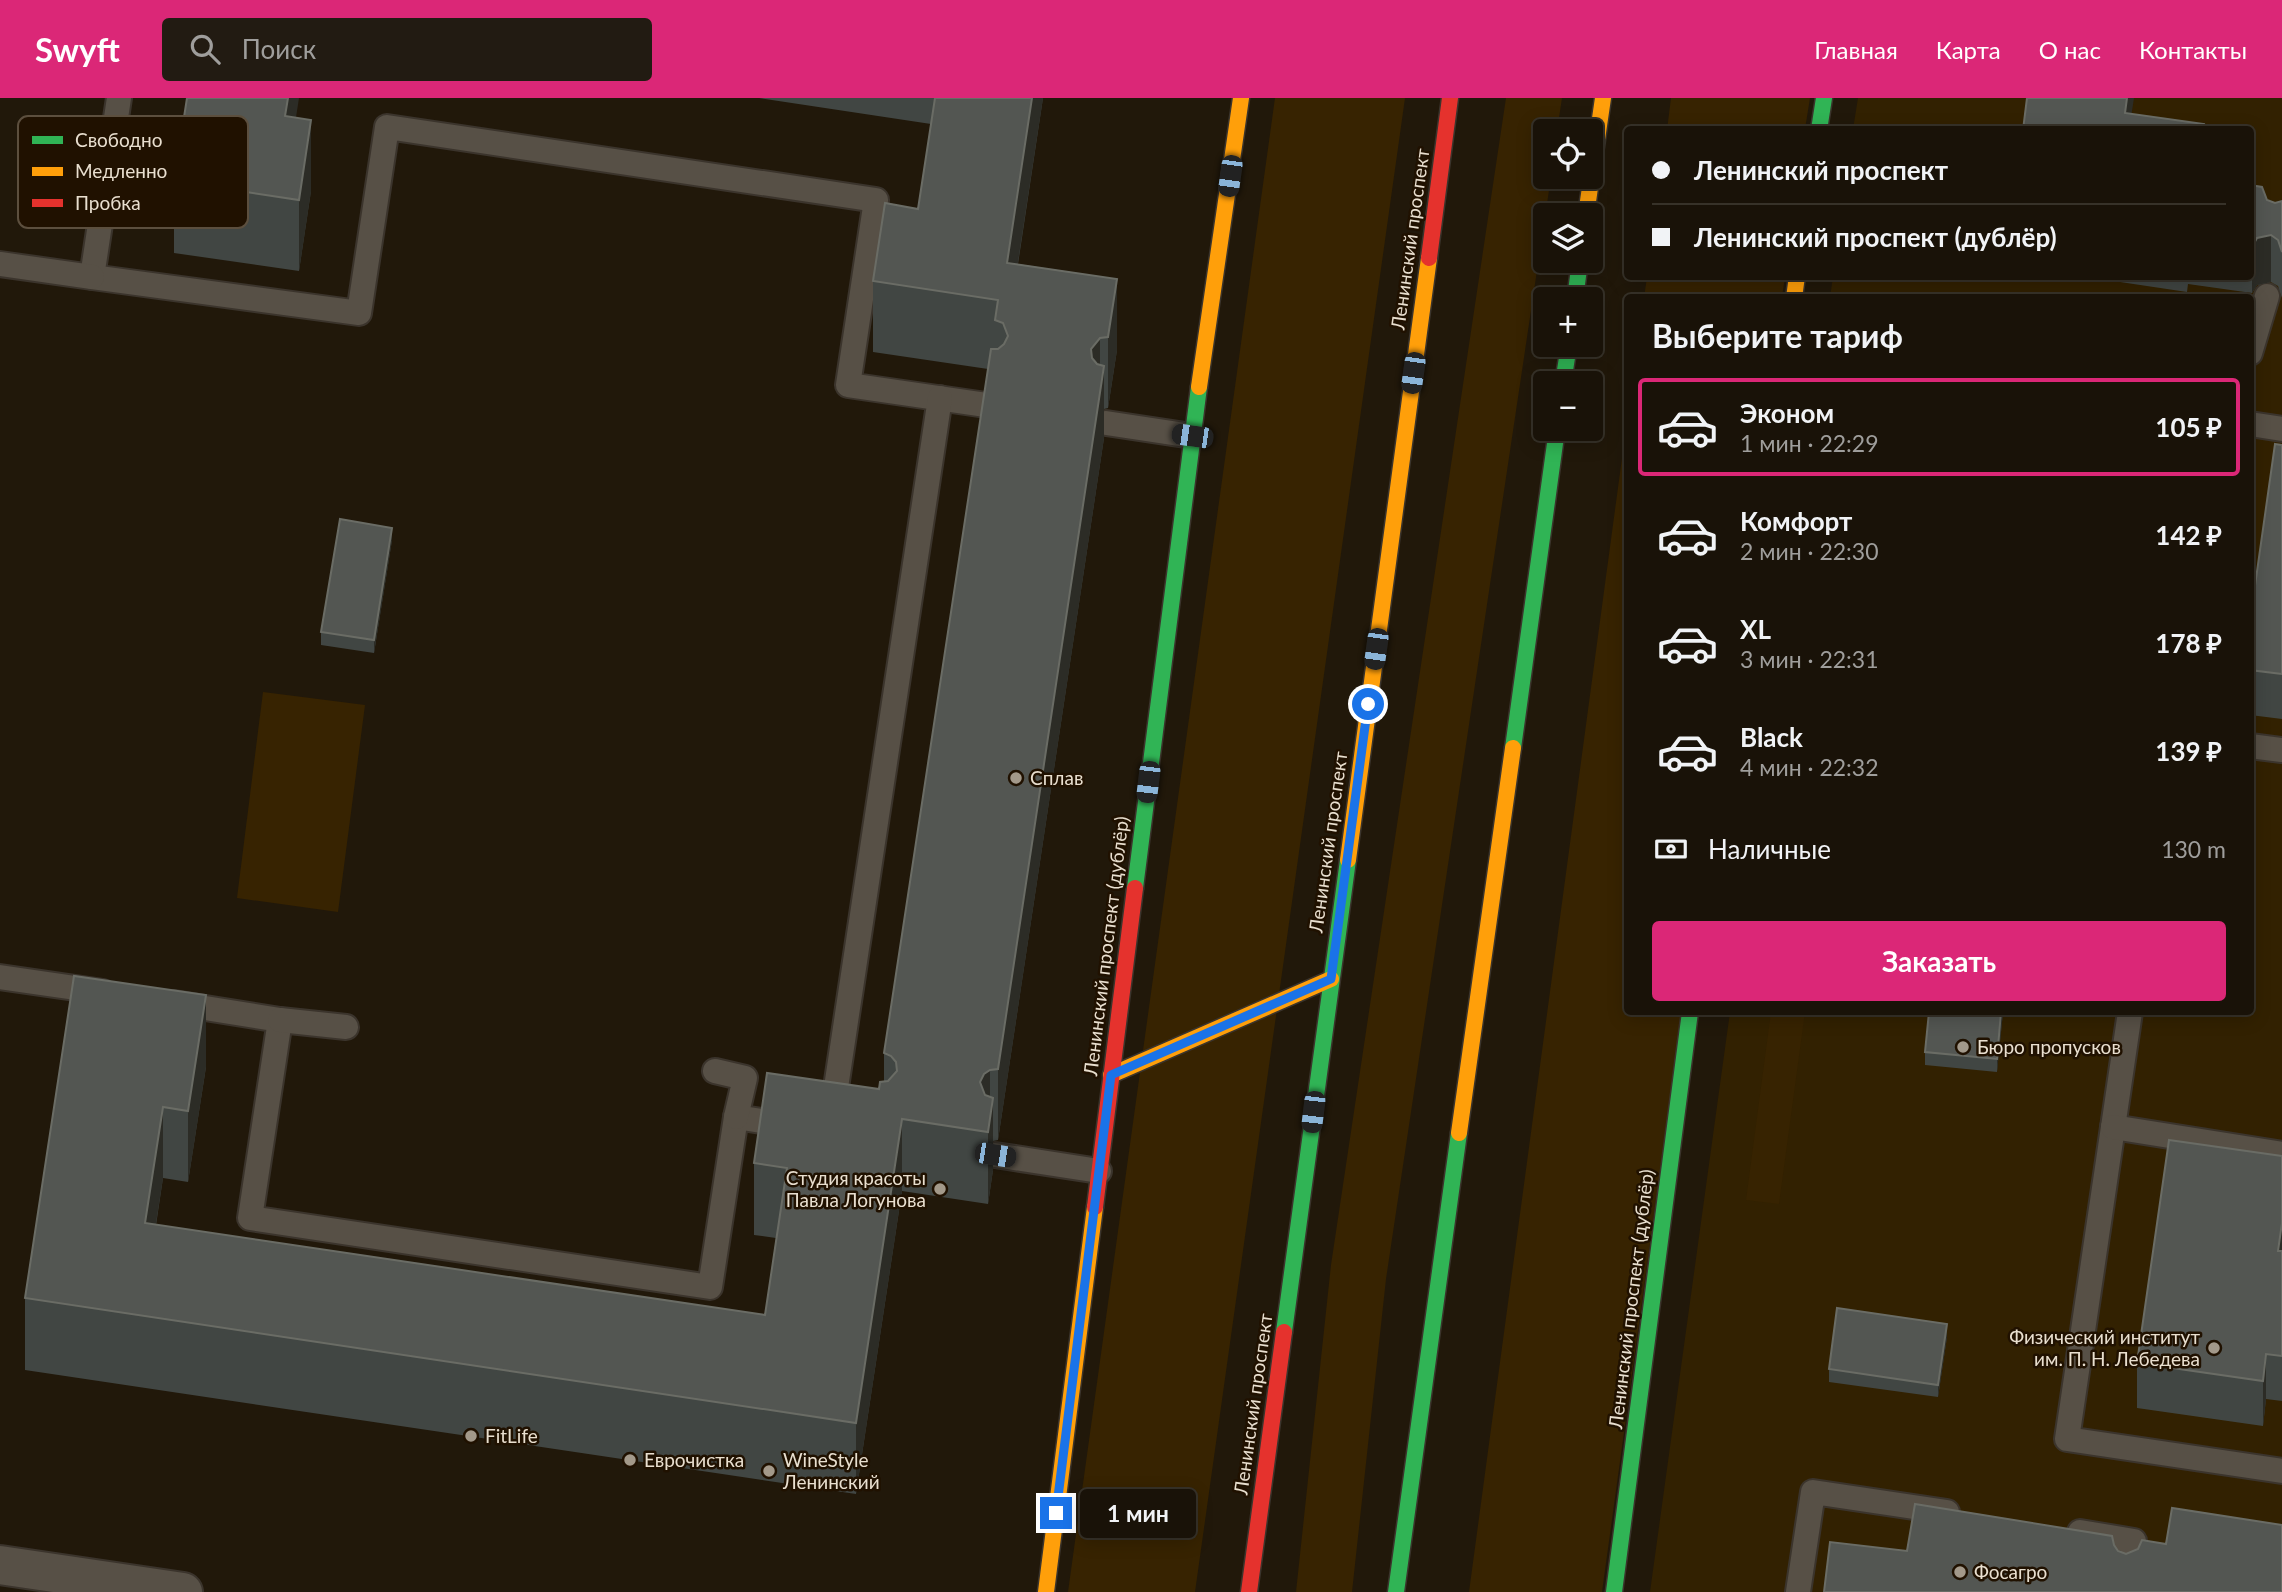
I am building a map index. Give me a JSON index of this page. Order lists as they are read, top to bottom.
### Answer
{
  "streets": {
    "main road": ["Ленинский проспект", "Ленинский проспект (дублёр)"]
  },
  "places": [
    "Сплав",
    "Бюро пропусков",
    "Студия красоты Павла Логунова",
    "Физический институт им. П. Н. Лебедева",
    "FitLife",
    "Еврочистка",
    "WineStyle Ленинский",
    "Фосагро"
  ],
  "legend": ["Свободно", "Медленно", "Пробка"],
  "page": {
    "header": "Swyft",
    "search": "Поиск",
    "nav": [
      "Главная",
      "Карта",
      "О нас",
      "Контакты"
    ],
    "map_buttons": ["+", "−"],
    "banner": ["Ленинский проспект", "Ленинский проспект (дублёр)"],
    "heading": "Выберите тариф",
    "list": [
      {
        "name": "Эконом",
        "note": "1 мин · 22:29",
        "value": "105 ₽"
      },
      {
        "name": "Комфорт",
        "note": "2 мин · 22:30",
        "value": "142 ₽"
      },
      {
        "name": "XL",
        "note": "3 мин · 22:31",
        "value": "178 ₽"
      },
      {
        "name": "Black",
        "note": "4 мин · 22:32",
        "value": "139 ₽"
      }
    ],
    "pay": ["Наличные", "130 m"],
    "buttons": "Заказать",
    "bubble": "1 мин"
  }
}
